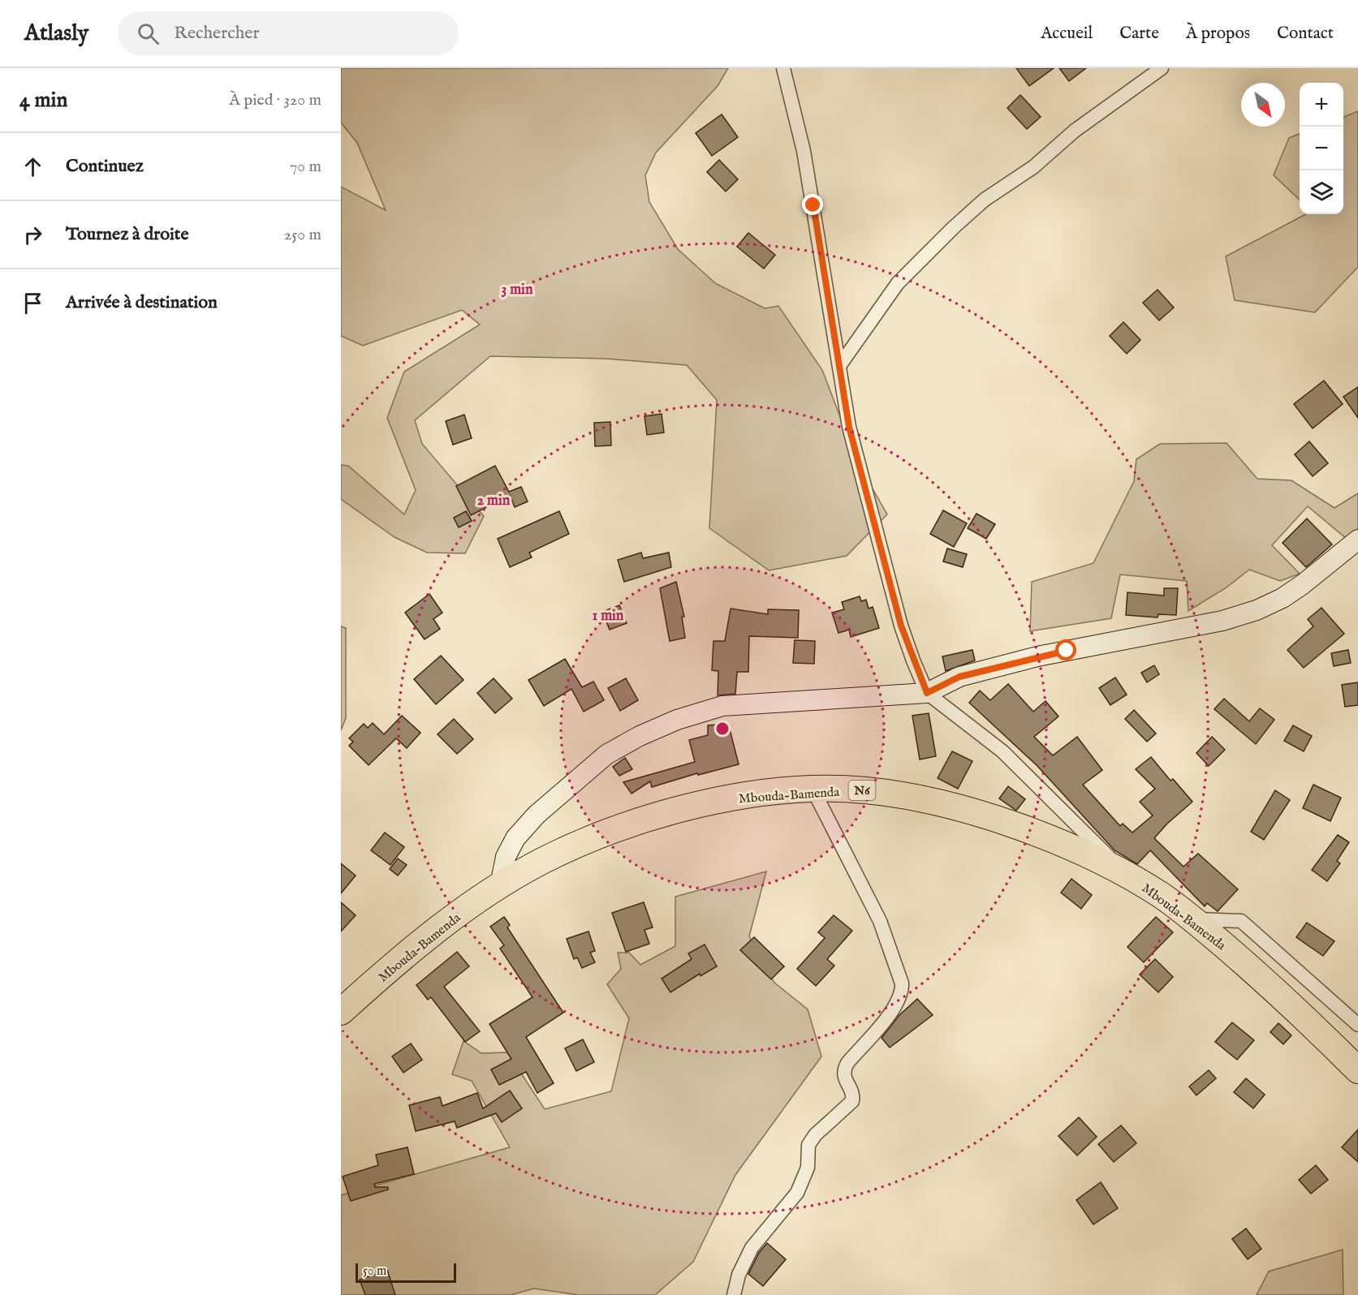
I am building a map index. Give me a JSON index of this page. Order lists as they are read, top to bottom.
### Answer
{
  "streets": {
    "highway": ["N6", "Mbouda-Bamenda"]
  },
  "scale_bar": "50 m",
  "north": "bottom right",
  "page": {
    "header": "Atlasly",
    "search": "Rechercher",
    "nav": [
      "Accueil",
      "Carte",
      "À propos",
      "Contact"
    ],
    "heading": ["4 min", "À pied · 320 m"],
    "map_buttons": ["+", "−"],
    "list": [
      ["Continuez", "70 m"],
      ["Tournez à droite", "250 m"],
      "Arrivée à destination"
    ],
    "scale": "50 m"
  },
  "rings": ["3 min", "2 min", "1 min"]
}
